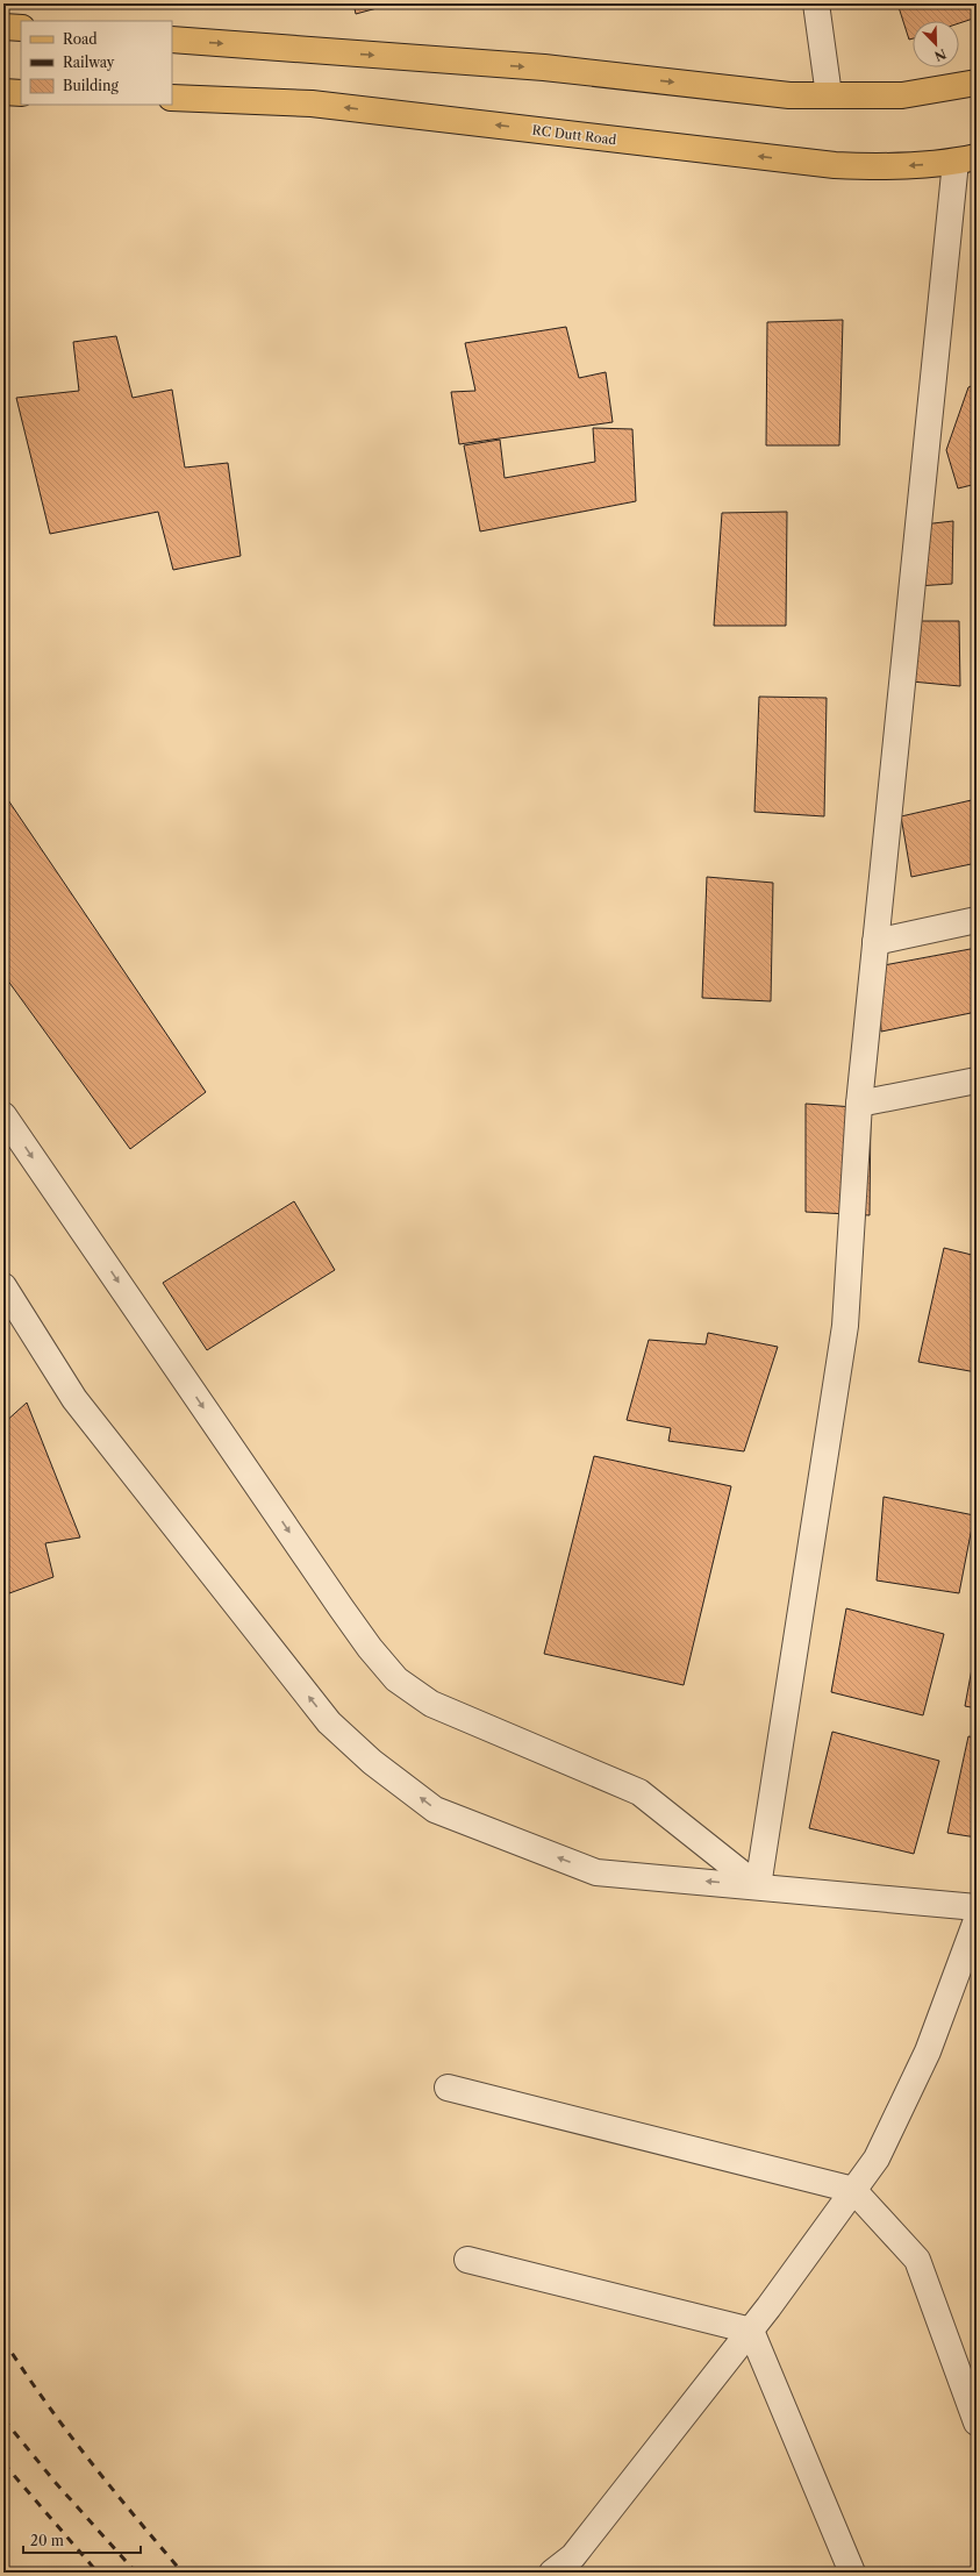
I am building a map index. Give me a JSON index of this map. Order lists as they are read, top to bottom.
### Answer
{
  "streets": {
    "main road": ["RC Dutt Road"]
  },
  "legend": ["Road", "Railway", "Building"],
  "scale_bar": "20 m",
  "north": "bottom right"
}
